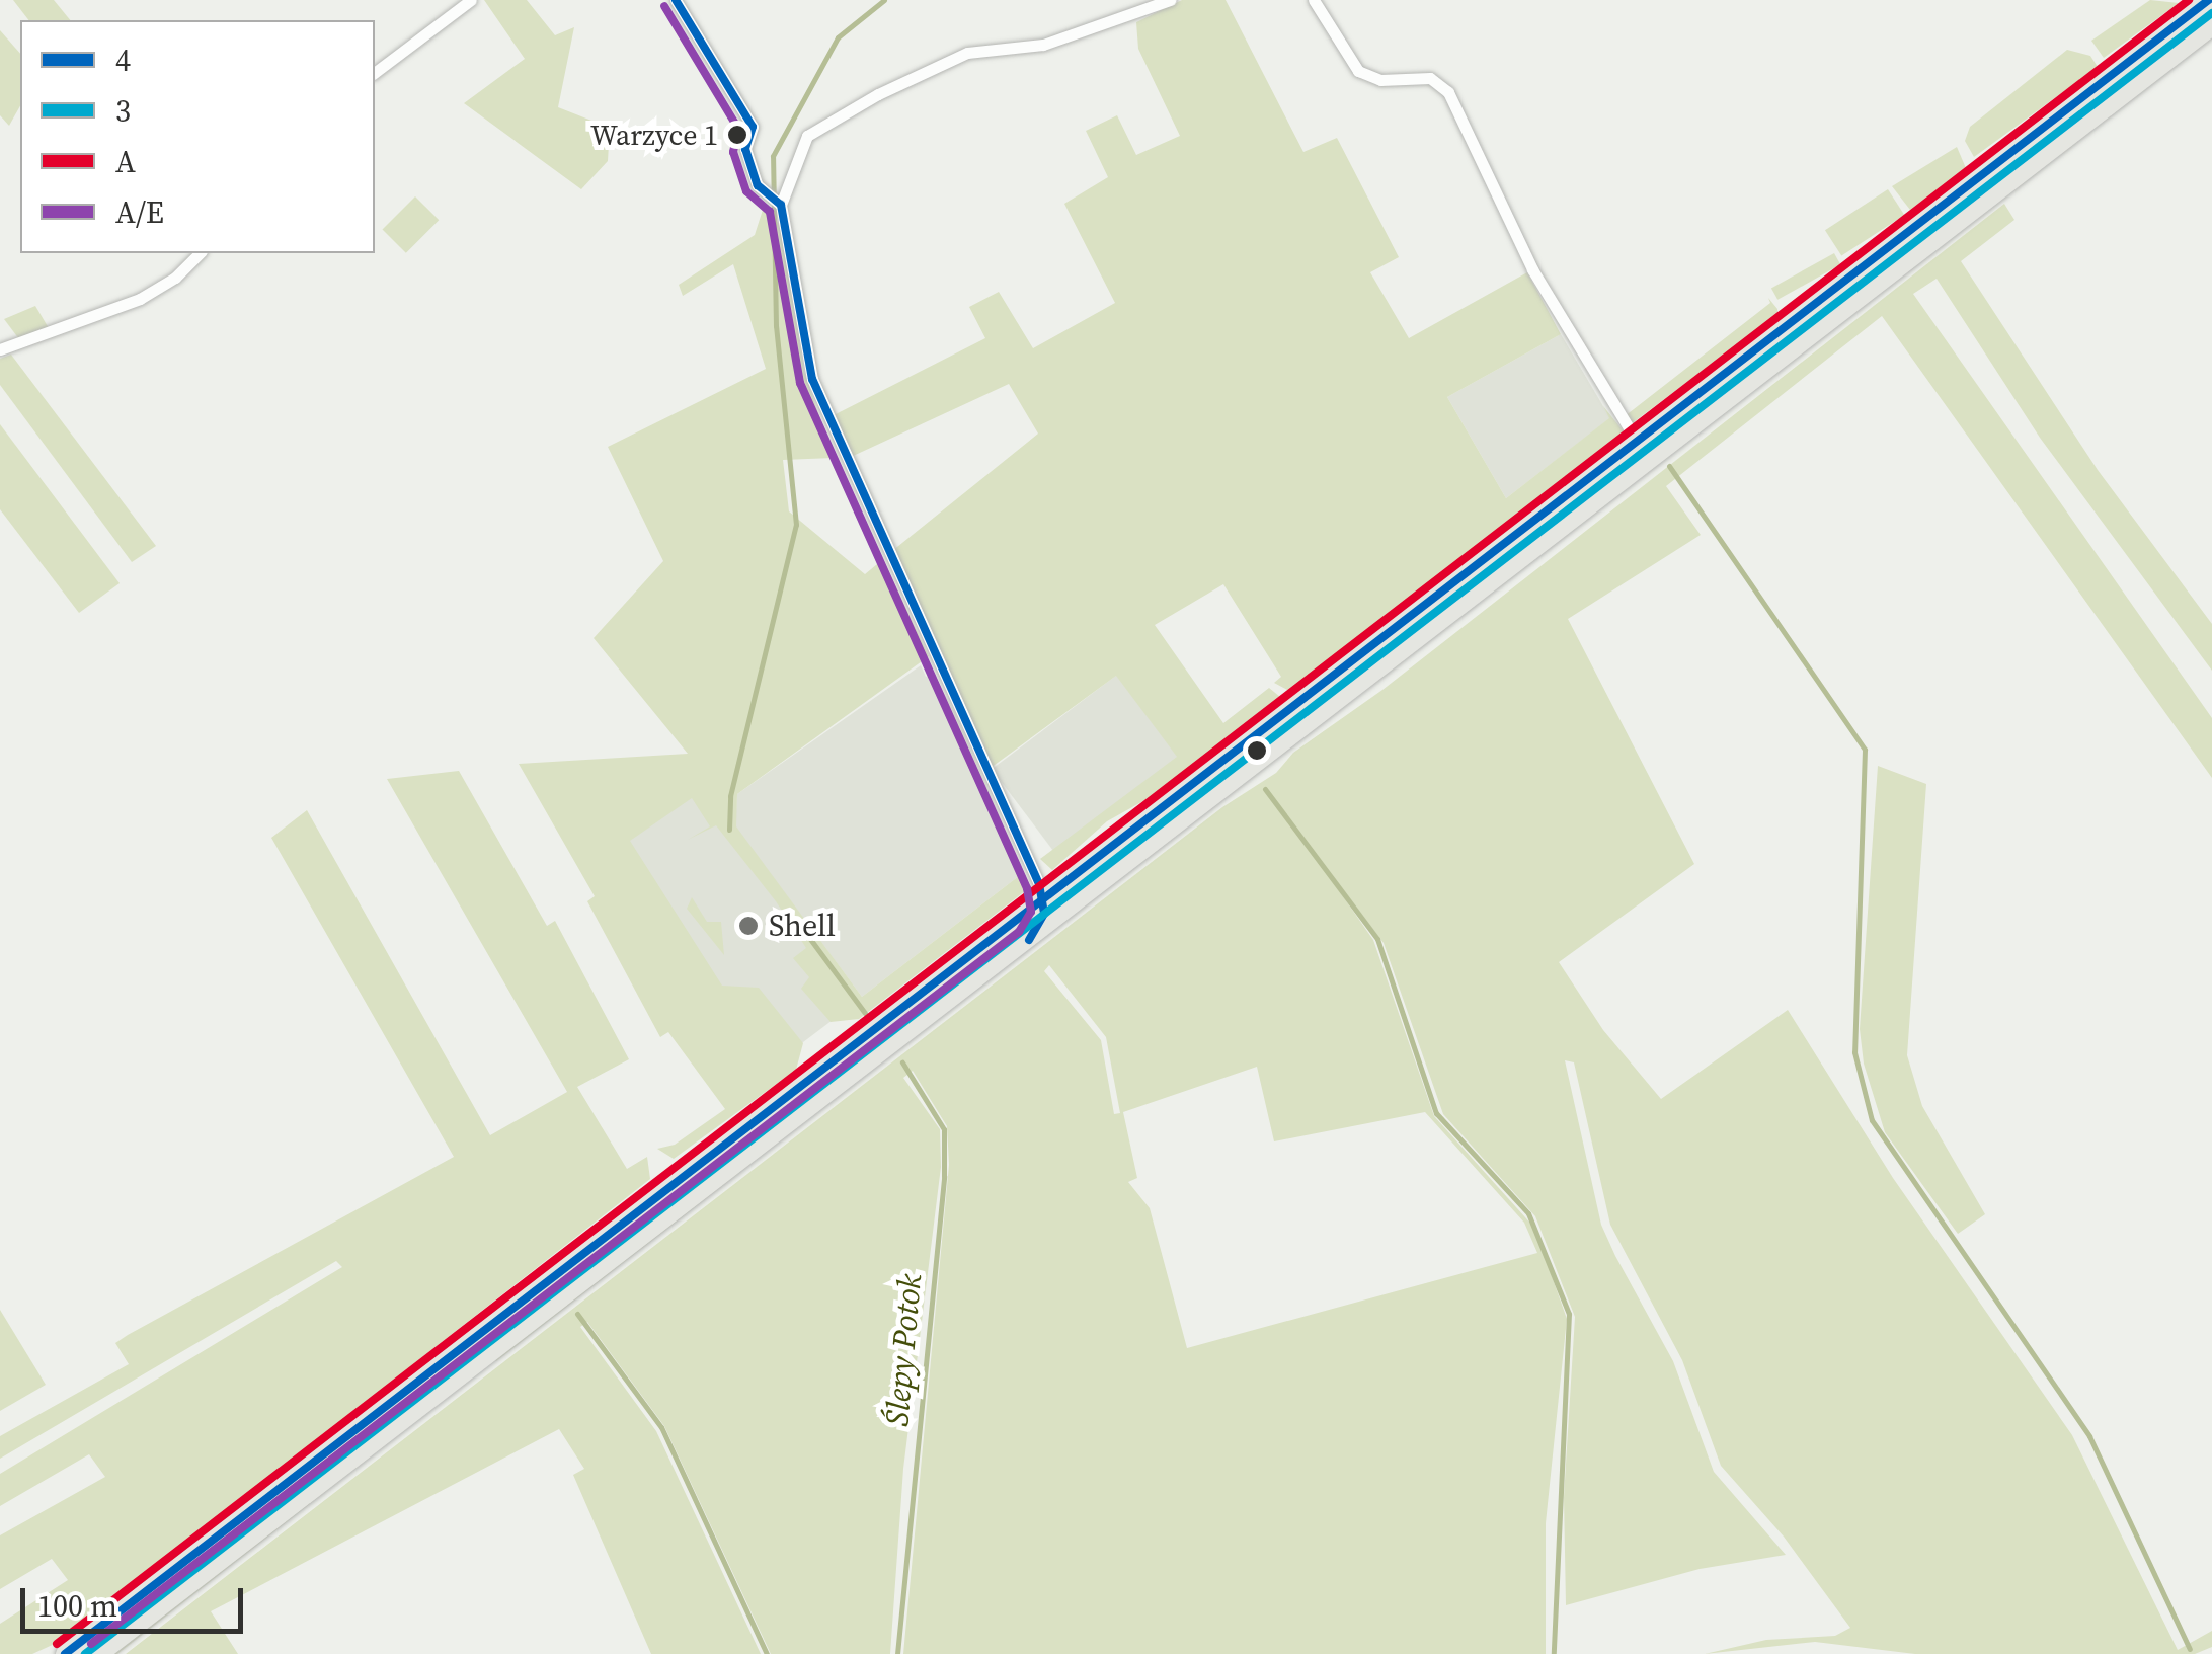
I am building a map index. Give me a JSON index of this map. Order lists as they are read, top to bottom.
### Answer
{
  "water": ["Ślepy Potok"],
  "places": ["Warzyce 1", "Shell"],
  "lines": [
    "transit line 4",
    "transit line A",
    "transit line A/E",
    "transit line 3"
  ],
  "legend": [
    "4",
    "3",
    "A",
    "A/E"
  ],
  "scale_bar": "100 m"
}
